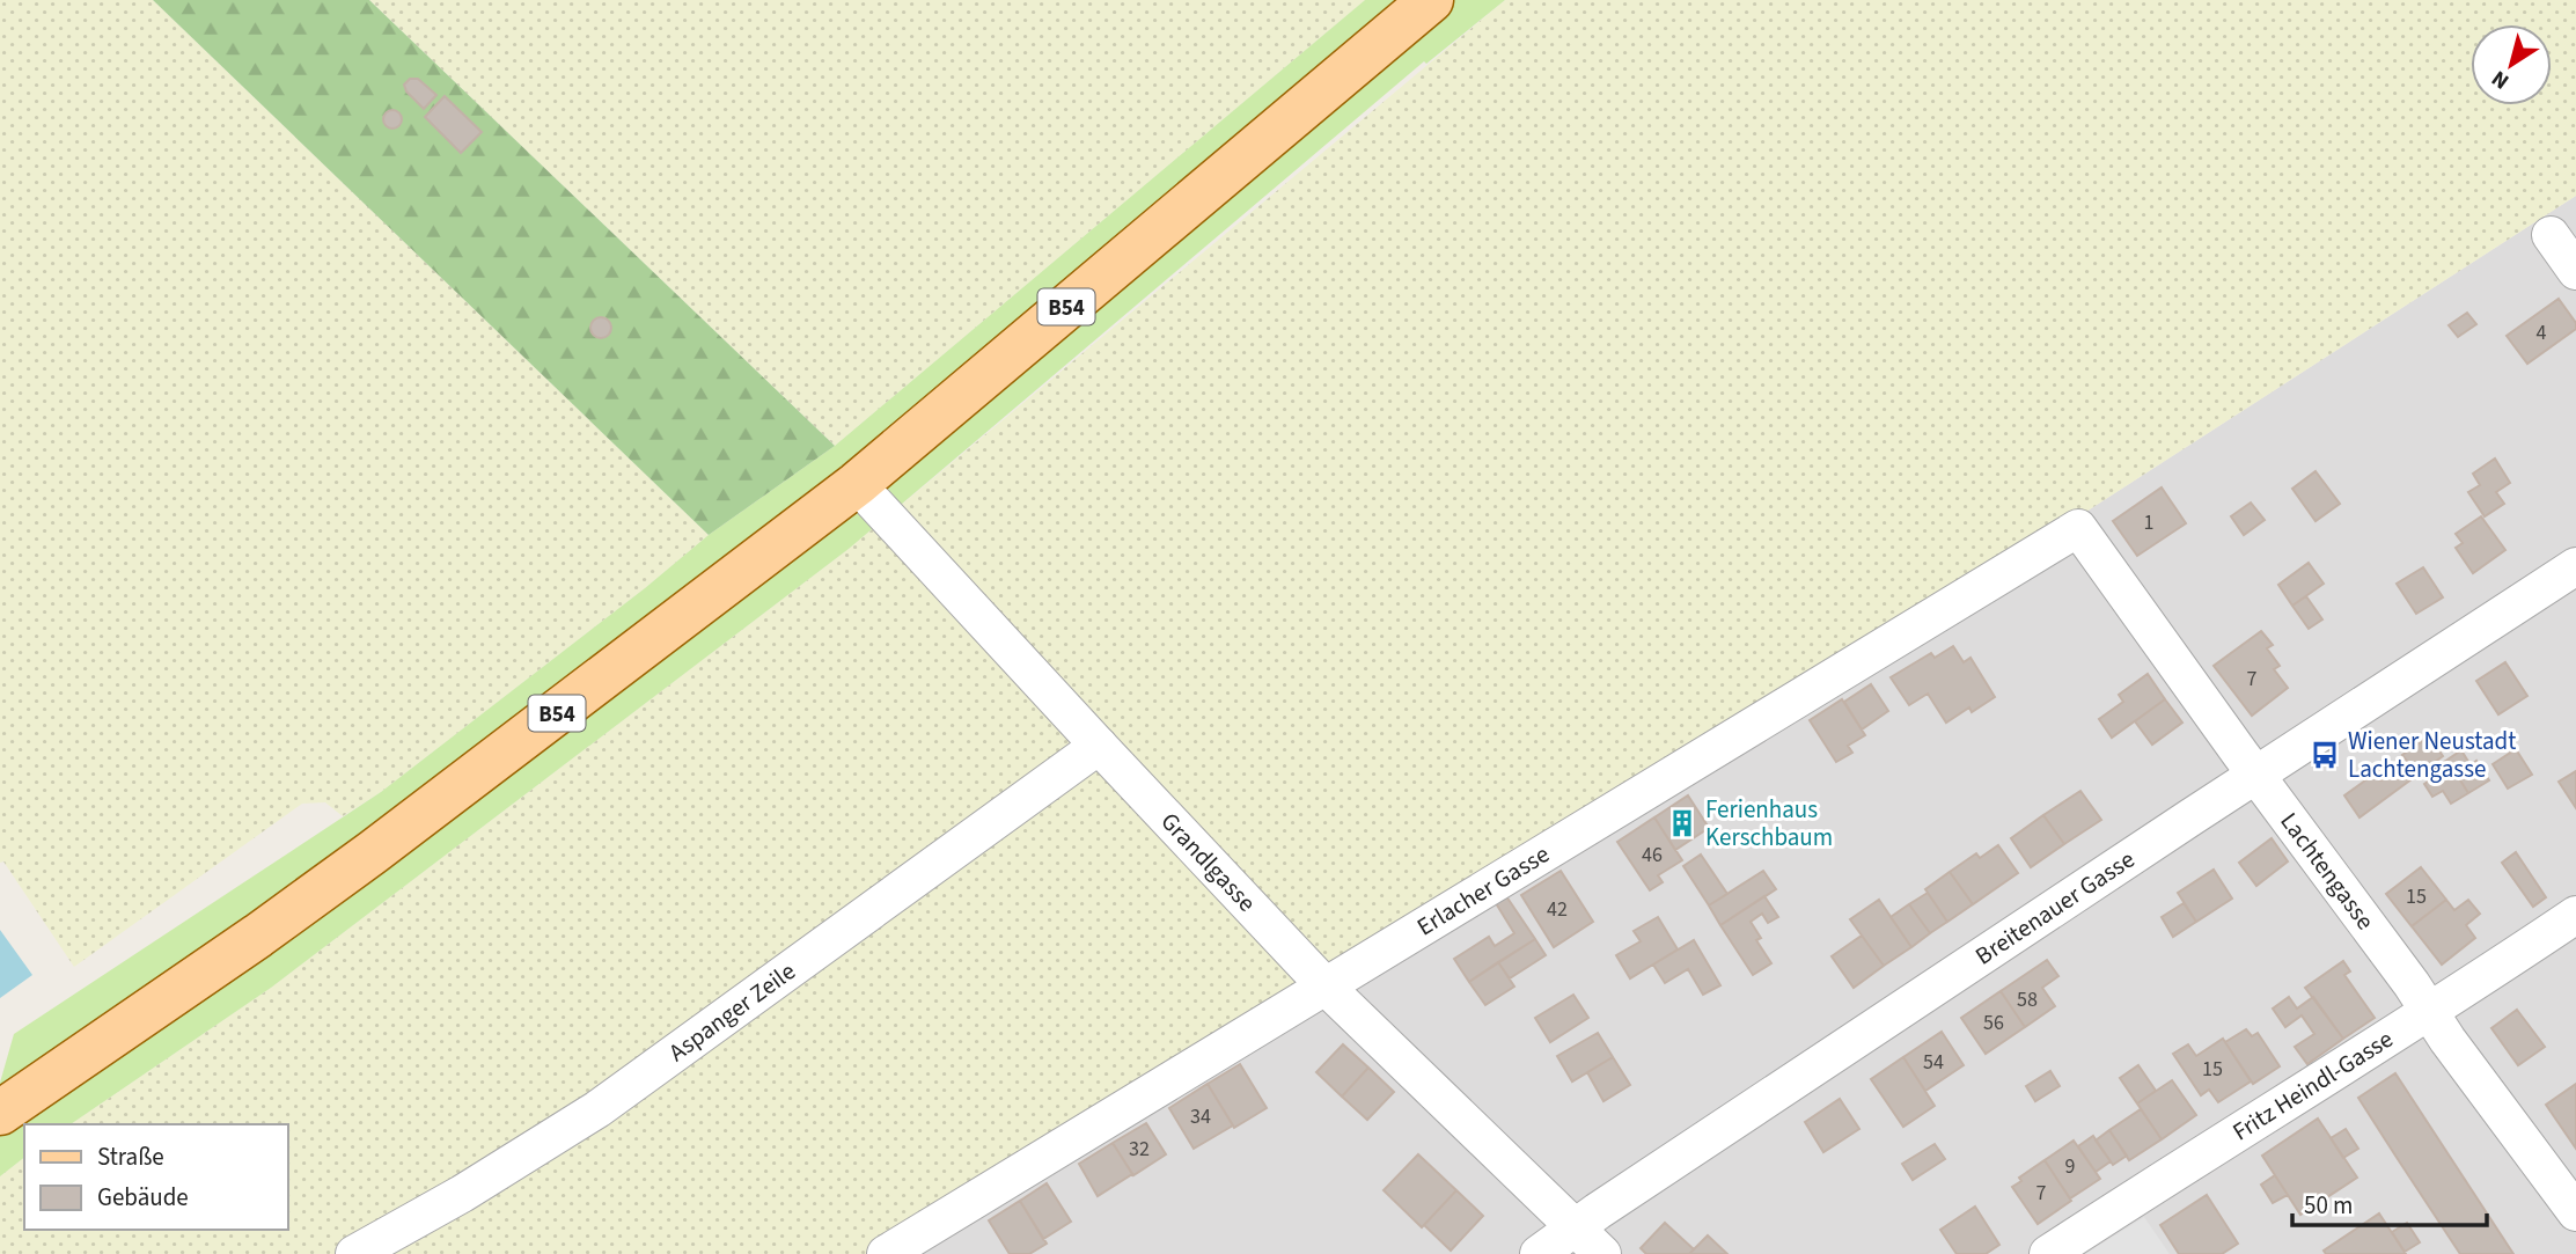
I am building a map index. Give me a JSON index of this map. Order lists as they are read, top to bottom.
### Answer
{
  "streets": {
    "main road": ["B54"],
    "street": [
      "Grandlgasse",
      "Lachtengasse",
      "Erlacher Gasse",
      "Breitenauer Gasse",
      "Aspanger Zeile",
      "Fritz Heindl-Gasse"
    ]
  },
  "crossings": [
    ["B54", "Grandlgasse"],
    ["Grandlgasse", "Erlacher Gasse"],
    ["Grandlgasse", "Breitenauer Gasse"],
    ["Grandlgasse", "Aspanger Zeile"],
    ["Lachtengasse", "Erlacher Gasse"],
    ["Lachtengasse", "Breitenauer Gasse"],
    ["Lachtengasse", "Fritz Heindl-Gasse"]
  ],
  "places": {
    "bus stop": ["Wiener Neustadt Lachtengasse"],
    "building": ["Ferienhaus Kerschbaum"]
  },
  "house_numbers": [
    "4",
    "1",
    "7",
    "46",
    "15",
    "42",
    "58",
    "56",
    "54",
    "15",
    "34",
    "32",
    "9",
    "7"
  ],
  "legend": ["Straße", "Gebäude"],
  "scale_bar": "50 m",
  "north": "bottom left"
}
